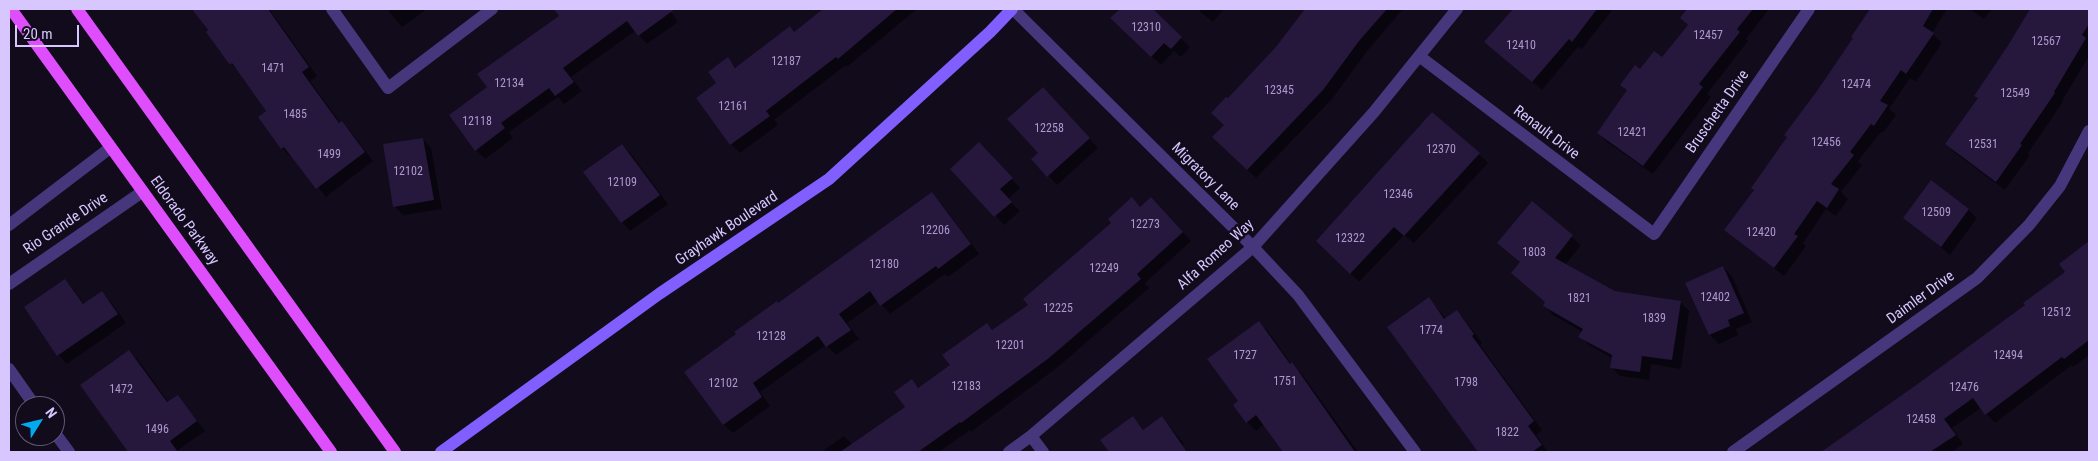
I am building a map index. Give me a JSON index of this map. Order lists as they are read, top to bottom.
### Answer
{
  "streets": {
    "main road": ["Eldorado Parkway"],
    "street": [
      "Bruschetta Drive",
      "Renault Drive",
      "Migratory Lane",
      "Rio Grande Drive",
      "Grayhawk Boulevard",
      "Alfa Romeo Way",
      "Daimler Drive"
    ]
  },
  "crossings": [
    ["Bruschetta Drive", "Renault Drive"],
    ["Renault Drive", "Alfa Romeo Way"],
    ["Migratory Lane", "Grayhawk Boulevard"],
    ["Migratory Lane", "Alfa Romeo Way"],
    ["Eldorado Parkway", "Rio Grande Drive"]
  ],
  "house_numbers": [
    "12310",
    "12457",
    "12567",
    "12410",
    "12187",
    "1471",
    "12134",
    "12474",
    "12345",
    "12549",
    "12161",
    "1485",
    "12118",
    "12258",
    "12421",
    "12456",
    "12531",
    "12370",
    "1499",
    "12102",
    "12109",
    "12346",
    "12509",
    "12273",
    "12206",
    "12420",
    "12322",
    "1803",
    "12180",
    "12249",
    "12402",
    "1821",
    "12225",
    "12512",
    "1839",
    "1774",
    "12128",
    "12201",
    "1727",
    "12494",
    "1751",
    "1798",
    "12102",
    "12183",
    "12476",
    "1472",
    "12458",
    "1496",
    "1822"
  ],
  "scale_bar": "20 m",
  "north": "top right"
}
